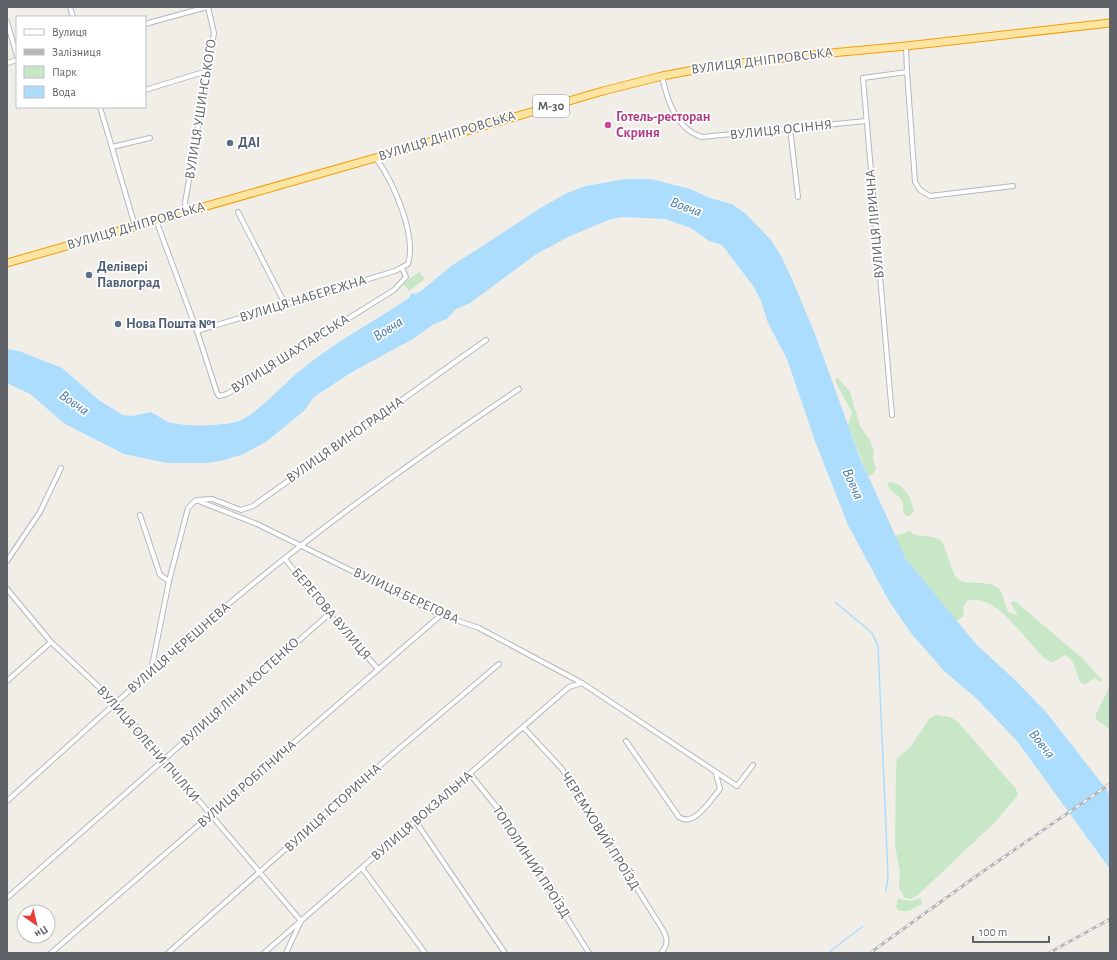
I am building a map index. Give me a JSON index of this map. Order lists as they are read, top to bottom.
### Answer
{
  "streets": {
    "highway": ["ВУЛИЦЯ ДНІПРОВСЬКА", "М-30"],
    "street": [
      "ВУЛИЦЯ УШИНСЬКОГО",
      "ВУЛИЦЯ ОСІННЯ",
      "ВУЛИЦЯ ЛІРИЧНА",
      "ВУЛИЦЯ НАБЕРЕЖНА",
      "ВУЛИЦЯ ШАХТАРСЬКА",
      "ВУЛИЦЯ ВИНОГРАДНА",
      "ВУЛИЦЯ БЕРЕГОВА",
      "БЕРЕГОВА ВУЛИЦЯ",
      "ВУЛИЦЯ ЧЕРЕШНЕВА",
      "ВУЛИЦЯ ЛІНИ КОСТЕНКО",
      "ВУЛИЦЯ ОЛЕНИ ПЧІЛКИ",
      "ВУЛИЦЯ РОБІТНИЧА",
      "ВУЛИЦЯ ІСТОРИЧНА",
      "ВУЛИЦЯ ВОКЗАЛЬНА",
      "ЧЕРЕМХОВИЙ ПРОЇЗД",
      "ТОПОЛИНИЙ ПРОЇЗД"
    ]
  },
  "crossings": [
    ["ВУЛИЦЯ ДНІПРОВСЬКА", "ВУЛИЦЯ УШИНСЬКОГО"],
    ["ВУЛИЦЯ ДНІПРОВСЬКА", "ВУЛИЦЯ ОСІННЯ"],
    ["ВУЛИЦЯ ДНІПРОВСЬКА", "ВУЛИЦЯ НАБЕРЕЖНА"],
    ["ВУЛИЦЯ ДНІПРОВСЬКА", "ВУЛИЦЯ ШАХТАРСЬКА"],
    ["ВУЛИЦЯ ОСІННЯ", "ВУЛИЦЯ ЛІРИЧНА"],
    ["ВУЛИЦЯ НАБЕРЕЖНА", "ВУЛИЦЯ ШАХТАРСЬКА"],
    ["ВУЛИЦЯ ВИНОГРАДНА", "ВУЛИЦЯ БЕРЕГОВА"],
    ["ВУЛИЦЯ БЕРЕГОВА", "ВУЛИЦЯ ЧЕРЕШНЕВА"],
    ["ВУЛИЦЯ БЕРЕГОВА", "ВУЛИЦЯ РОБІТНИЧА"],
    ["ВУЛИЦЯ БЕРЕГОВА", "ВУЛИЦЯ ВОКЗАЛЬНА"],
    ["БЕРЕГОВА ВУЛИЦЯ", "ВУЛИЦЯ ЧЕРЕШНЕВА"],
    ["БЕРЕГОВА ВУЛИЦЯ", "ВУЛИЦЯ ЛІНИ КОСТЕНКО"],
    ["БЕРЕГОВА ВУЛИЦЯ", "ВУЛИЦЯ РОБІТНИЧА"],
    ["ВУЛИЦЯ ЧЕРЕШНЕВА", "ВУЛИЦЯ ОЛЕНИ ПЧІЛКИ"],
    ["ВУЛИЦЯ ЛІНИ КОСТЕНКО", "ВУЛИЦЯ ОЛЕНИ ПЧІЛКИ"],
    ["ВУЛИЦЯ ОЛЕНИ ПЧІЛКИ", "ВУЛИЦЯ РОБІТНИЧА"],
    ["ВУЛИЦЯ ОЛЕНИ ПЧІЛКИ", "ВУЛИЦЯ ІСТОРИЧНА"],
    ["ВУЛИЦЯ ОЛЕНИ ПЧІЛКИ", "ВУЛИЦЯ ВОКЗАЛЬНА"],
    ["ВУЛИЦЯ ВОКЗАЛЬНА", "ЧЕРЕМХОВИЙ ПРОЇЗД"],
    ["ВУЛИЦЯ ВОКЗАЛЬНА", "ТОПОЛИНИЙ ПРОЇЗД"]
  ],
  "water": ["Вовча"],
  "places": [
    "Готель-ресторан Скриня",
    "ДАІ",
    "Делівері Павлоград",
    "Нова Пошта №1"
  ],
  "legend": [
    "Вулиця",
    "Залізниця",
    "Парк",
    "Вода"
  ],
  "scale_bar": "100 m",
  "north": "bottom right"
}
